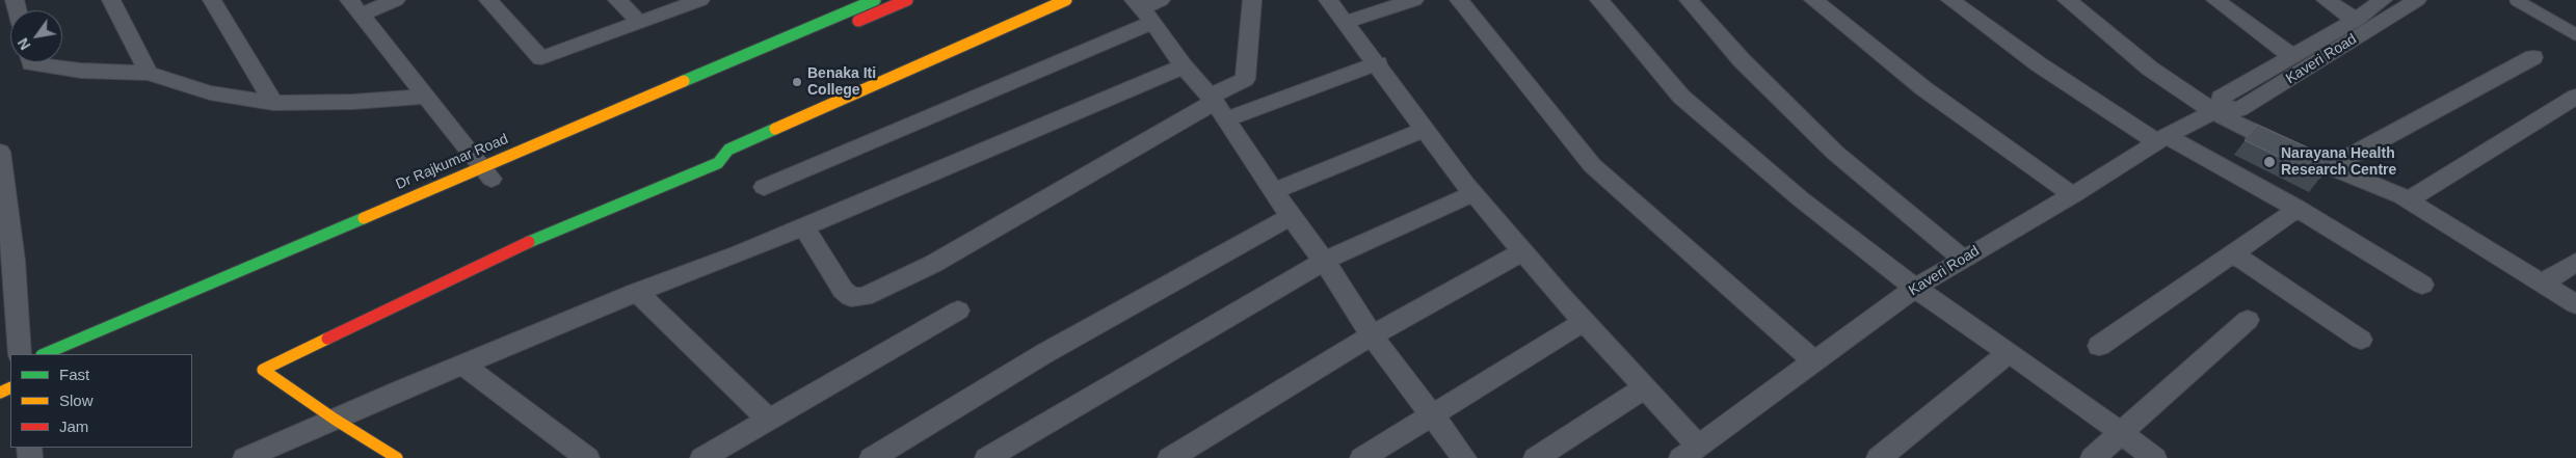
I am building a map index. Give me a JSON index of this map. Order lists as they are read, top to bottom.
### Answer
{
  "streets": {
    "street": ["Kaveri Road", "Dr Rajkumar Road"]
  },
  "places": ["Benaka Iti College", "Narayana Health Research Centre"],
  "legend": ["Fast", "Slow", "Jam"],
  "north": "bottom left"
}
